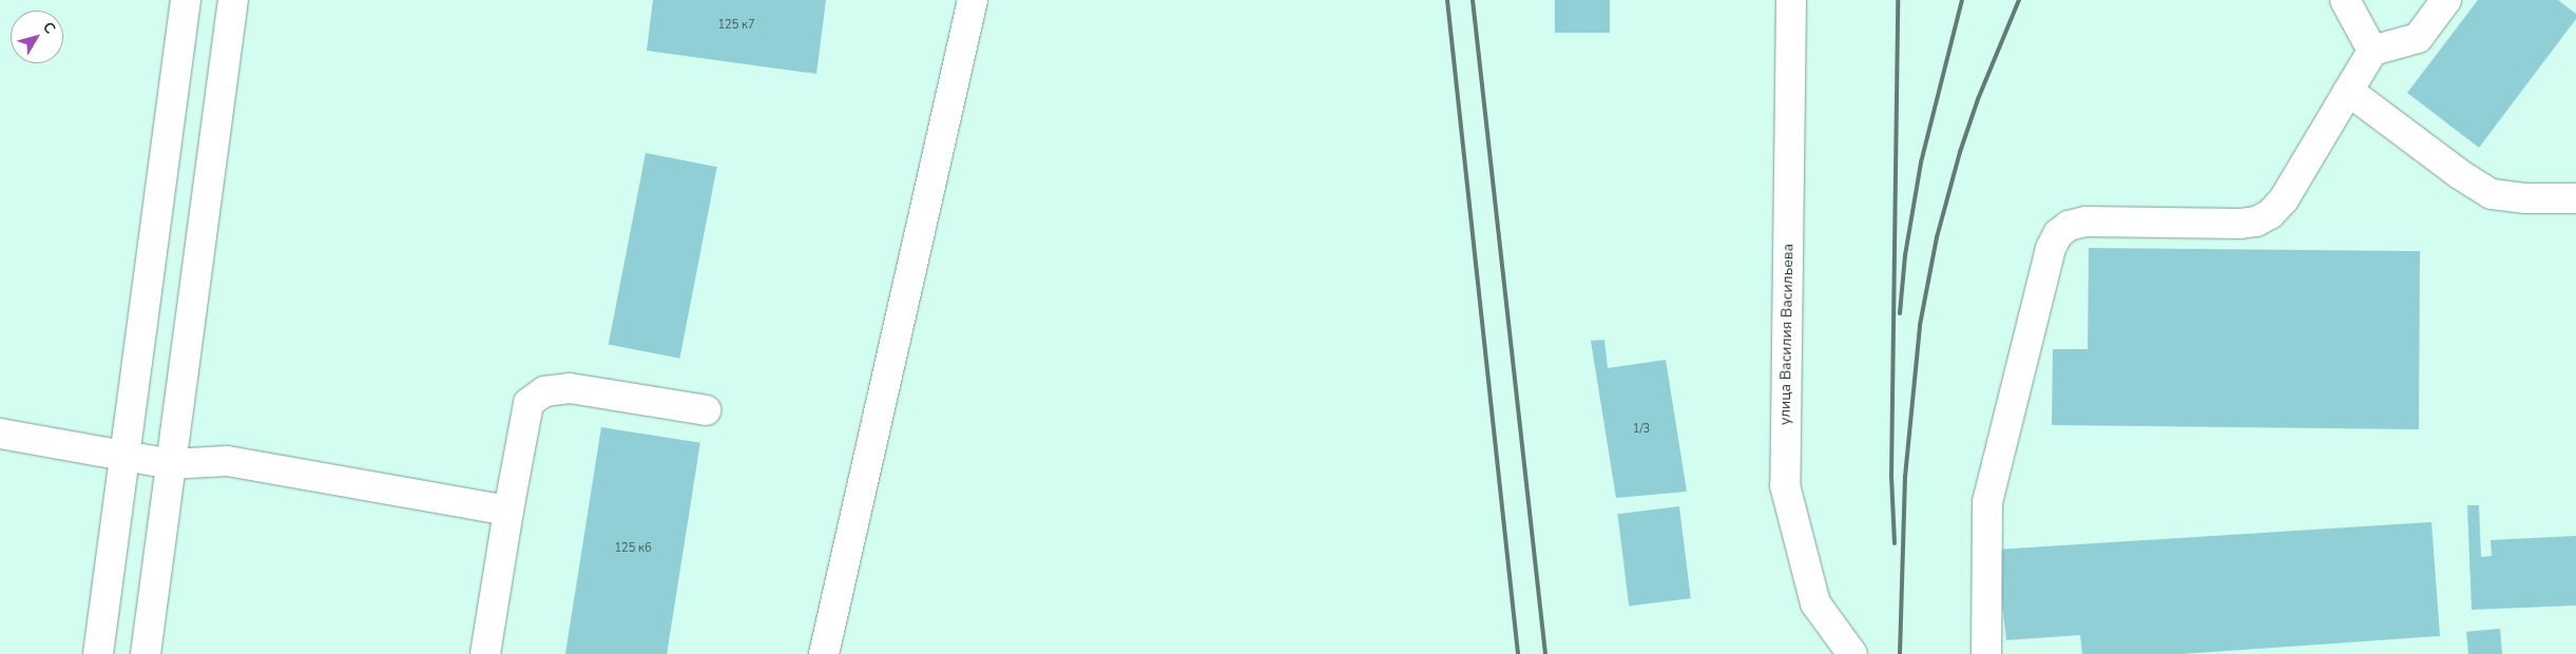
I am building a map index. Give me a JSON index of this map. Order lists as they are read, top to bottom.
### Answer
{
  "streets": {
    "main road": ["улица Василия Васильева"]
  },
  "house_numbers": ["125 к7", "1/3", "125 к6"],
  "north": "top right"
}
